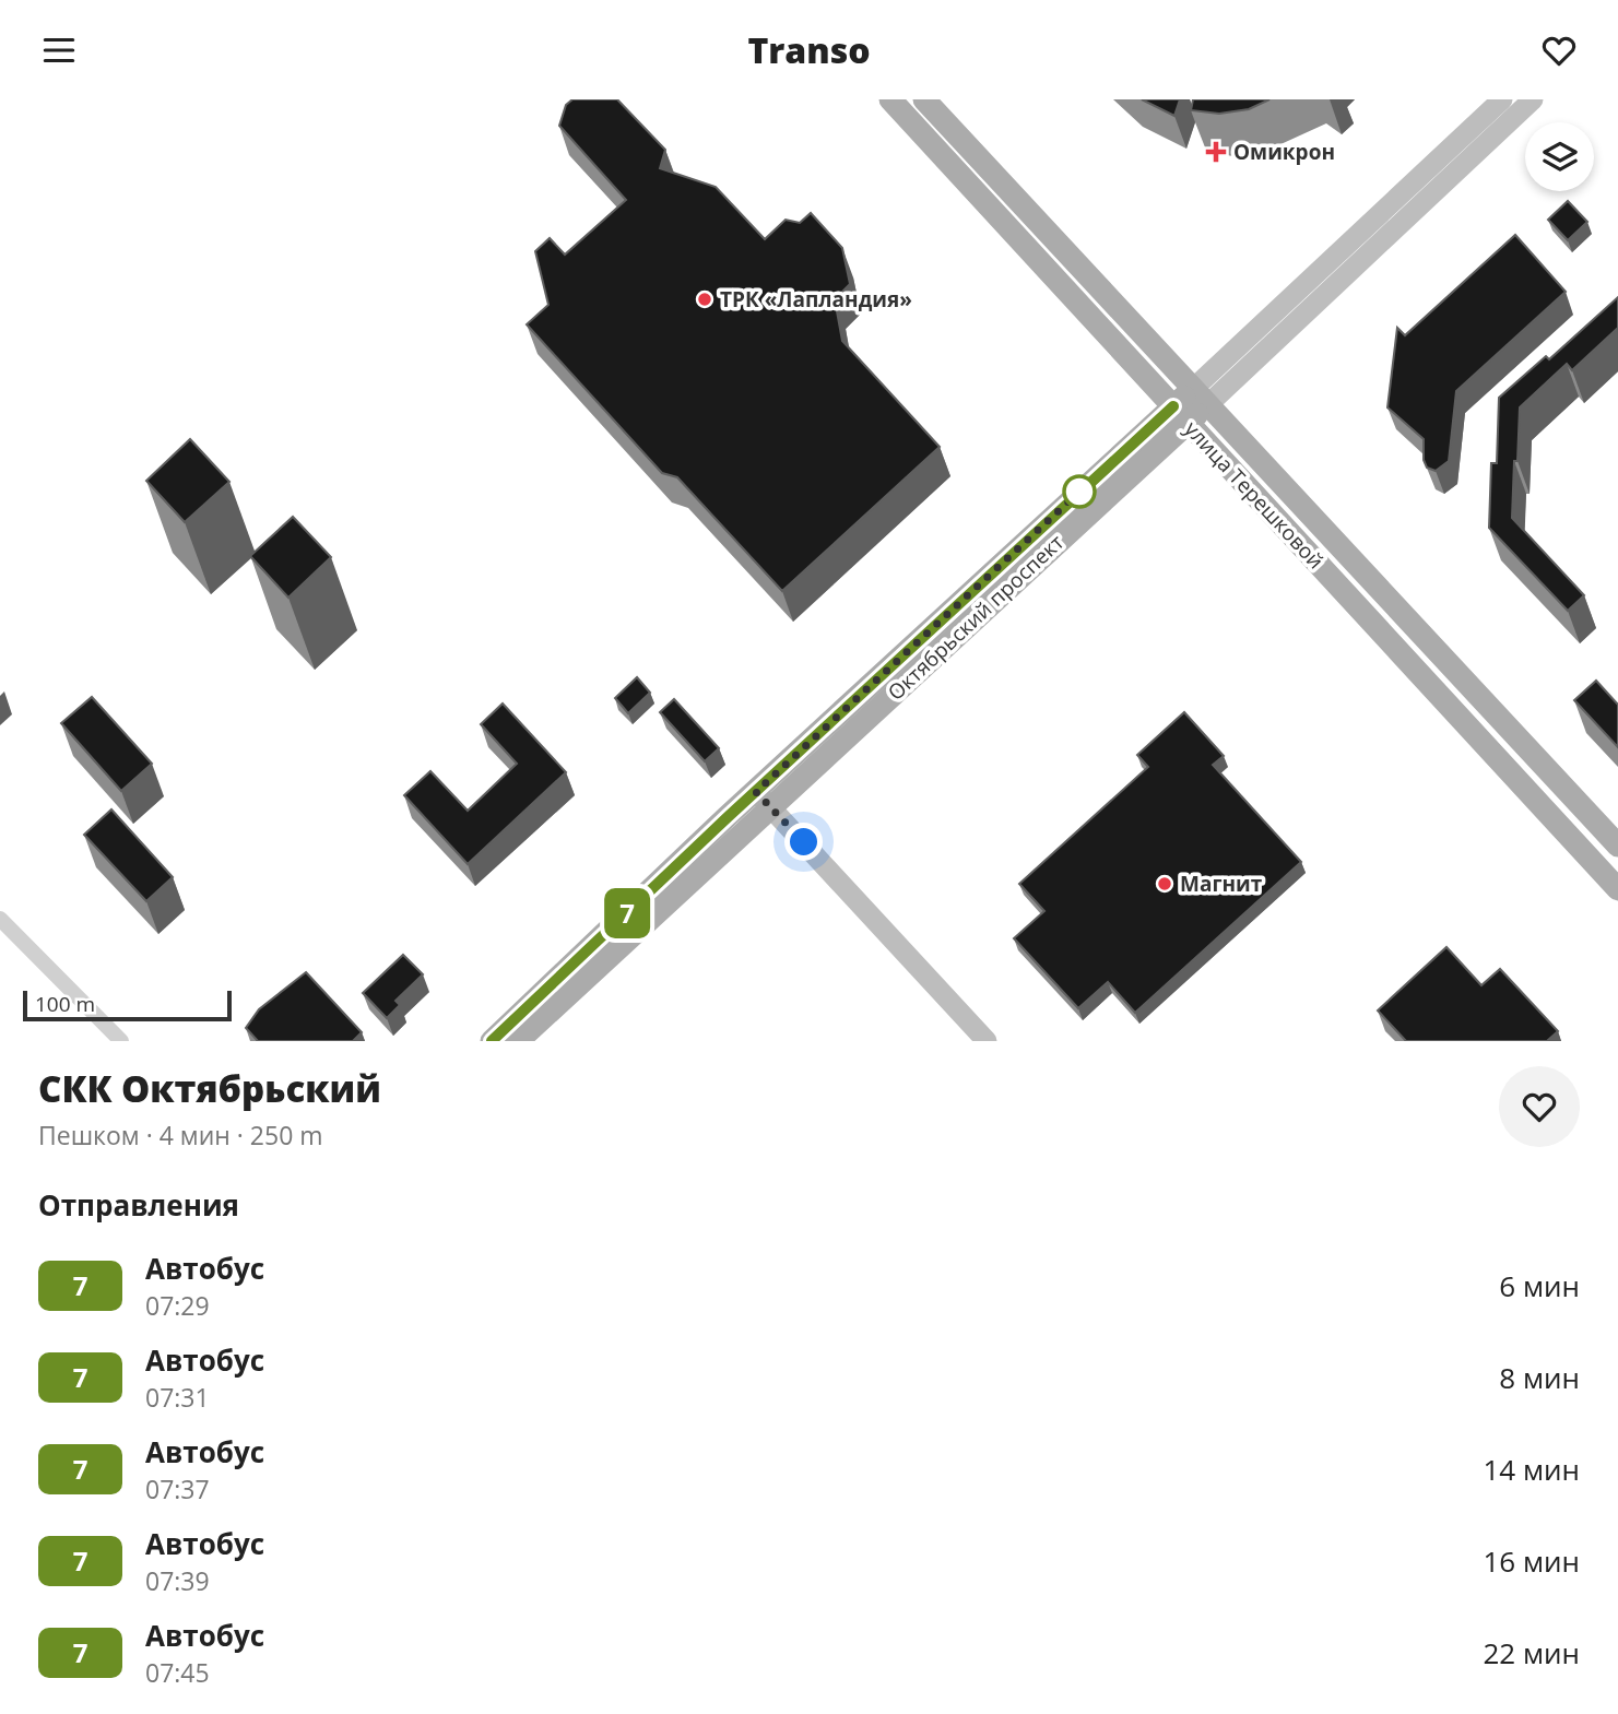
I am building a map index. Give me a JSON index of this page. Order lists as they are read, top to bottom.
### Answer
{
  "streets": {
    "main road": ["улица Терешковой", "Октябрьский проспект"]
  },
  "crossings": [
    ["улица Терешковой", "Октябрьский проспект"]
  ],
  "places": {
    "health": ["Омикрон"],
    "other": ["ТРК «Лапландия»", "Магнит"]
  },
  "lines": ["bus line 7"],
  "scale_bar": "100 m",
  "page": {
    "header": "Transo",
    "on_map": "7",
    "scale": "100 m",
    "heading": [
      ["СКК Октябрьский", "Пешком · 4 мин · 250 m"],
      "Отправления"
    ],
    "list": [
      {
        "mark": "7",
        "name": "Автобус",
        "note": "07:29",
        "value": "6 мин"
      },
      {
        "mark": "7",
        "name": "Автобус",
        "note": "07:31",
        "value": "8 мин"
      },
      {
        "mark": "7",
        "name": "Автобус",
        "note": "07:37",
        "value": "14 мин"
      },
      {
        "mark": "7",
        "name": "Автобус",
        "note": "07:39",
        "value": "16 мин"
      },
      {
        "mark": "7",
        "name": "Автобус",
        "note": "07:45",
        "value": "22 мин"
      }
    ]
  }
}
